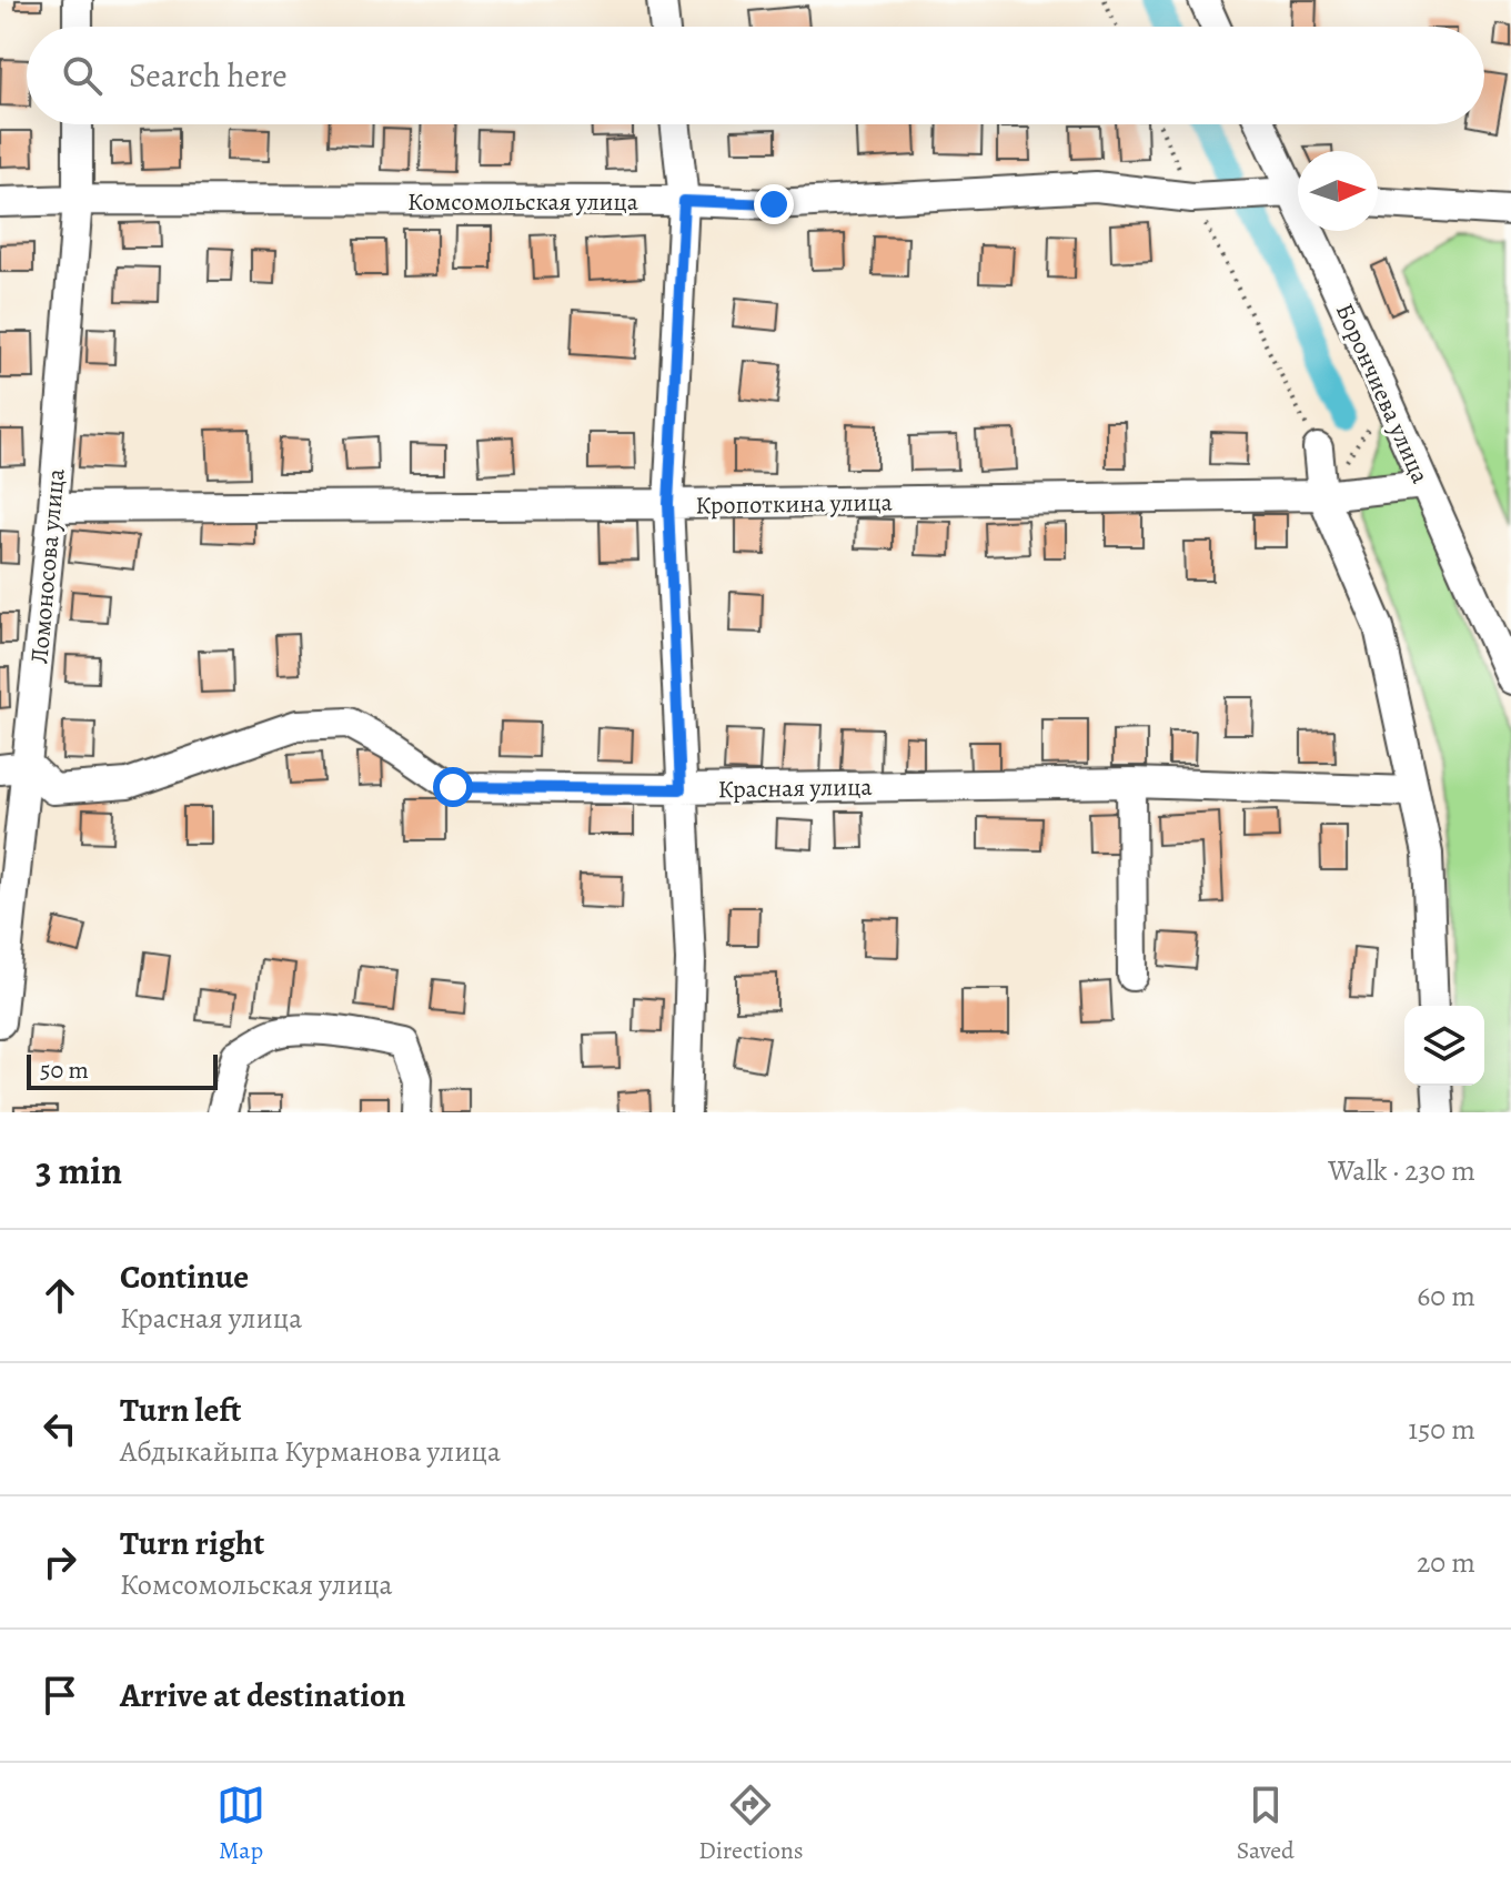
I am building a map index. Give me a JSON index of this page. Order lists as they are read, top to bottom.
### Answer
{
  "streets": {
    "street": [
      "Комсомольская улица",
      "Борончиева улица",
      "Кропоткина улица",
      "Ломоносова улица",
      "Красная улица"
    ]
  },
  "crossings": [
    ["Комсомольская улица", "Ломоносова улица"],
    ["Борончиева улица", "Кропоткина улица"],
    ["Кропоткина улица", "Ломоносова улица"],
    ["Ломоносова улица", "Красная улица"]
  ],
  "scale_bar": "50 m",
  "north": "right",
  "page": {
    "search": "Search here",
    "scale": "50 m",
    "heading": ["3 min", "Walk · 230 m"],
    "list": [
      ["Continue", "Красная улица", "60 m"],
      ["Turn left", "Абдыкайыпа Курманова улица", "150 m"],
      ["Turn right", "Комсомольская улица", "20 m"],
      "Arrive at destination"
    ],
    "nav": ["Map", "Directions", "Saved"]
  }
}
